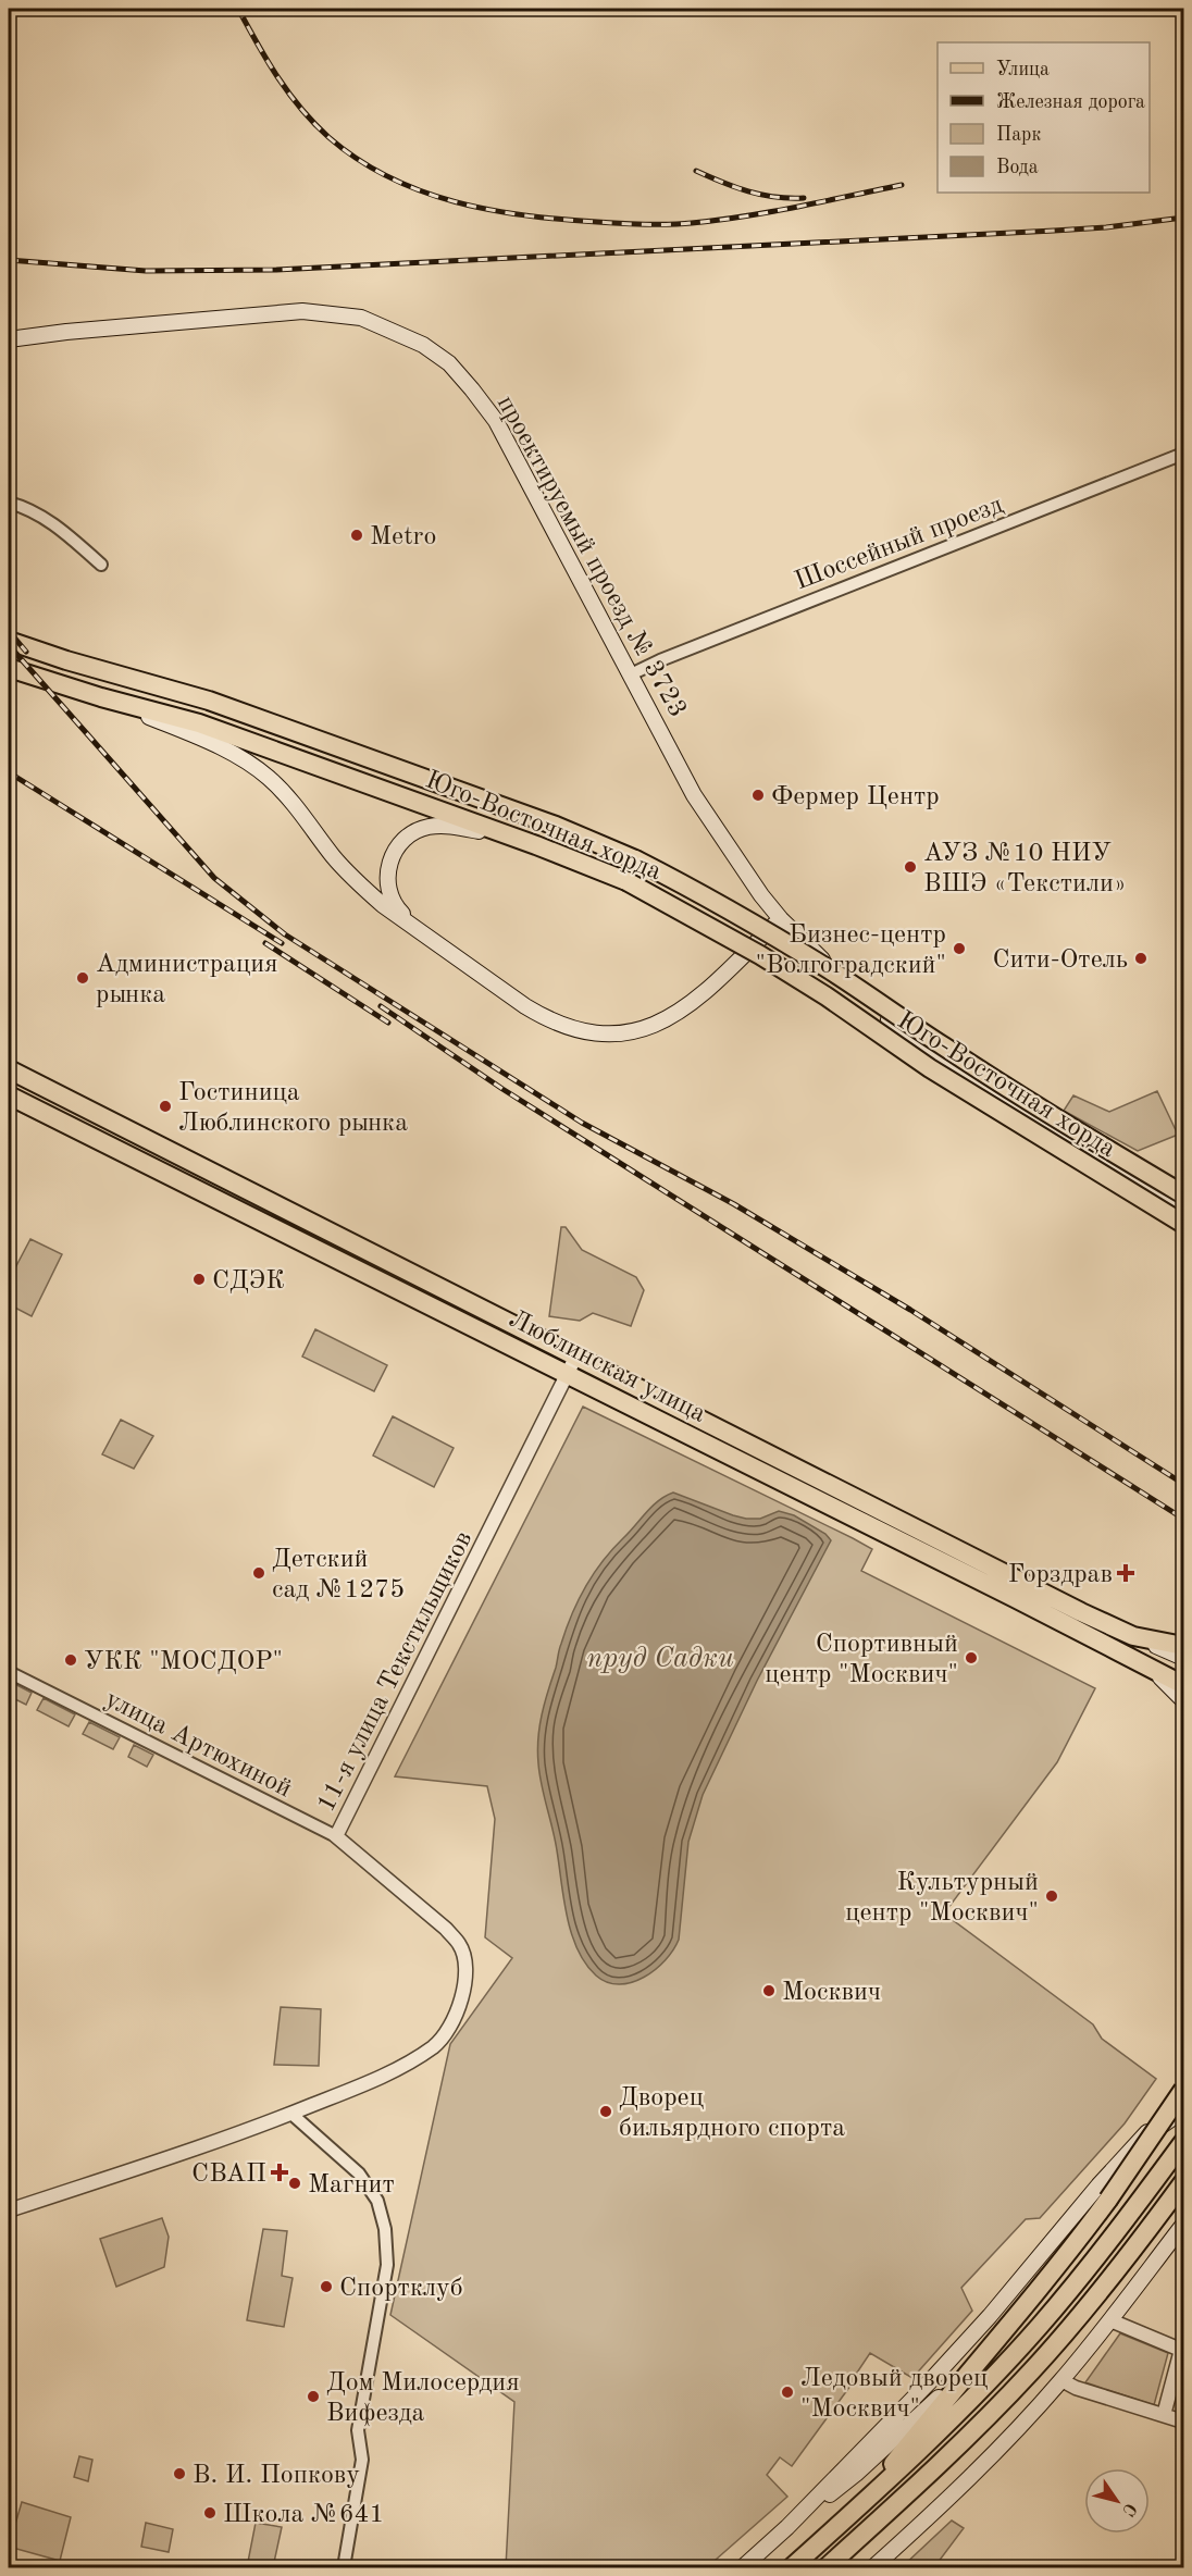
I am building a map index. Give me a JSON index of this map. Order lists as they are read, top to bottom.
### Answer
{
  "streets": {
    "main road": ["проектируемый проезд № 3723", "Юго-Восточная хорда", "Люблинская улица"],
    "street": ["Шоссейный проезд", "11-я улица Текстильщиков", "улица Артюхиной"]
  },
  "crossings": [
    ["Шоссейный проезд", "проектируемый проезд № 3723"],
    ["Люблинская улица", "11-я улица Текстильщиков"],
    ["11-я улица Текстильщиков", "улица Артюхиной"]
  ],
  "water": ["пруд Садки"],
  "places": {
    "other": [
      "Metro",
      "Фермер Центр",
      "АУЗ №10 НИУ ВШЭ «Текстили»",
      "Бизнес-центр \"Волгоградский\"",
      "Сити-Отель",
      "Администрация рынка",
      "Гостиница Люблинского рынка",
      "СДЭК",
      "Детский сад №1275",
      "Спортивный центр \"Москвич\"",
      "УКК \"МОСДОР\"",
      "Культурный центр \"Москвич\"",
      "Москвич",
      "Дворец бильярдного спорта",
      "Магнит",
      "Спортклуб",
      "Ледовый дворец \"Москвич\"",
      "Дом Милосердия Вифезда",
      "В. И. Попкову",
      "Школа №641"
    ],
    "health": ["Горздрав", "СВАП"]
  },
  "legend": [
    "Улица",
    "Железная дорога",
    "Парк",
    "Вода"
  ],
  "north": "bottom right"
}
